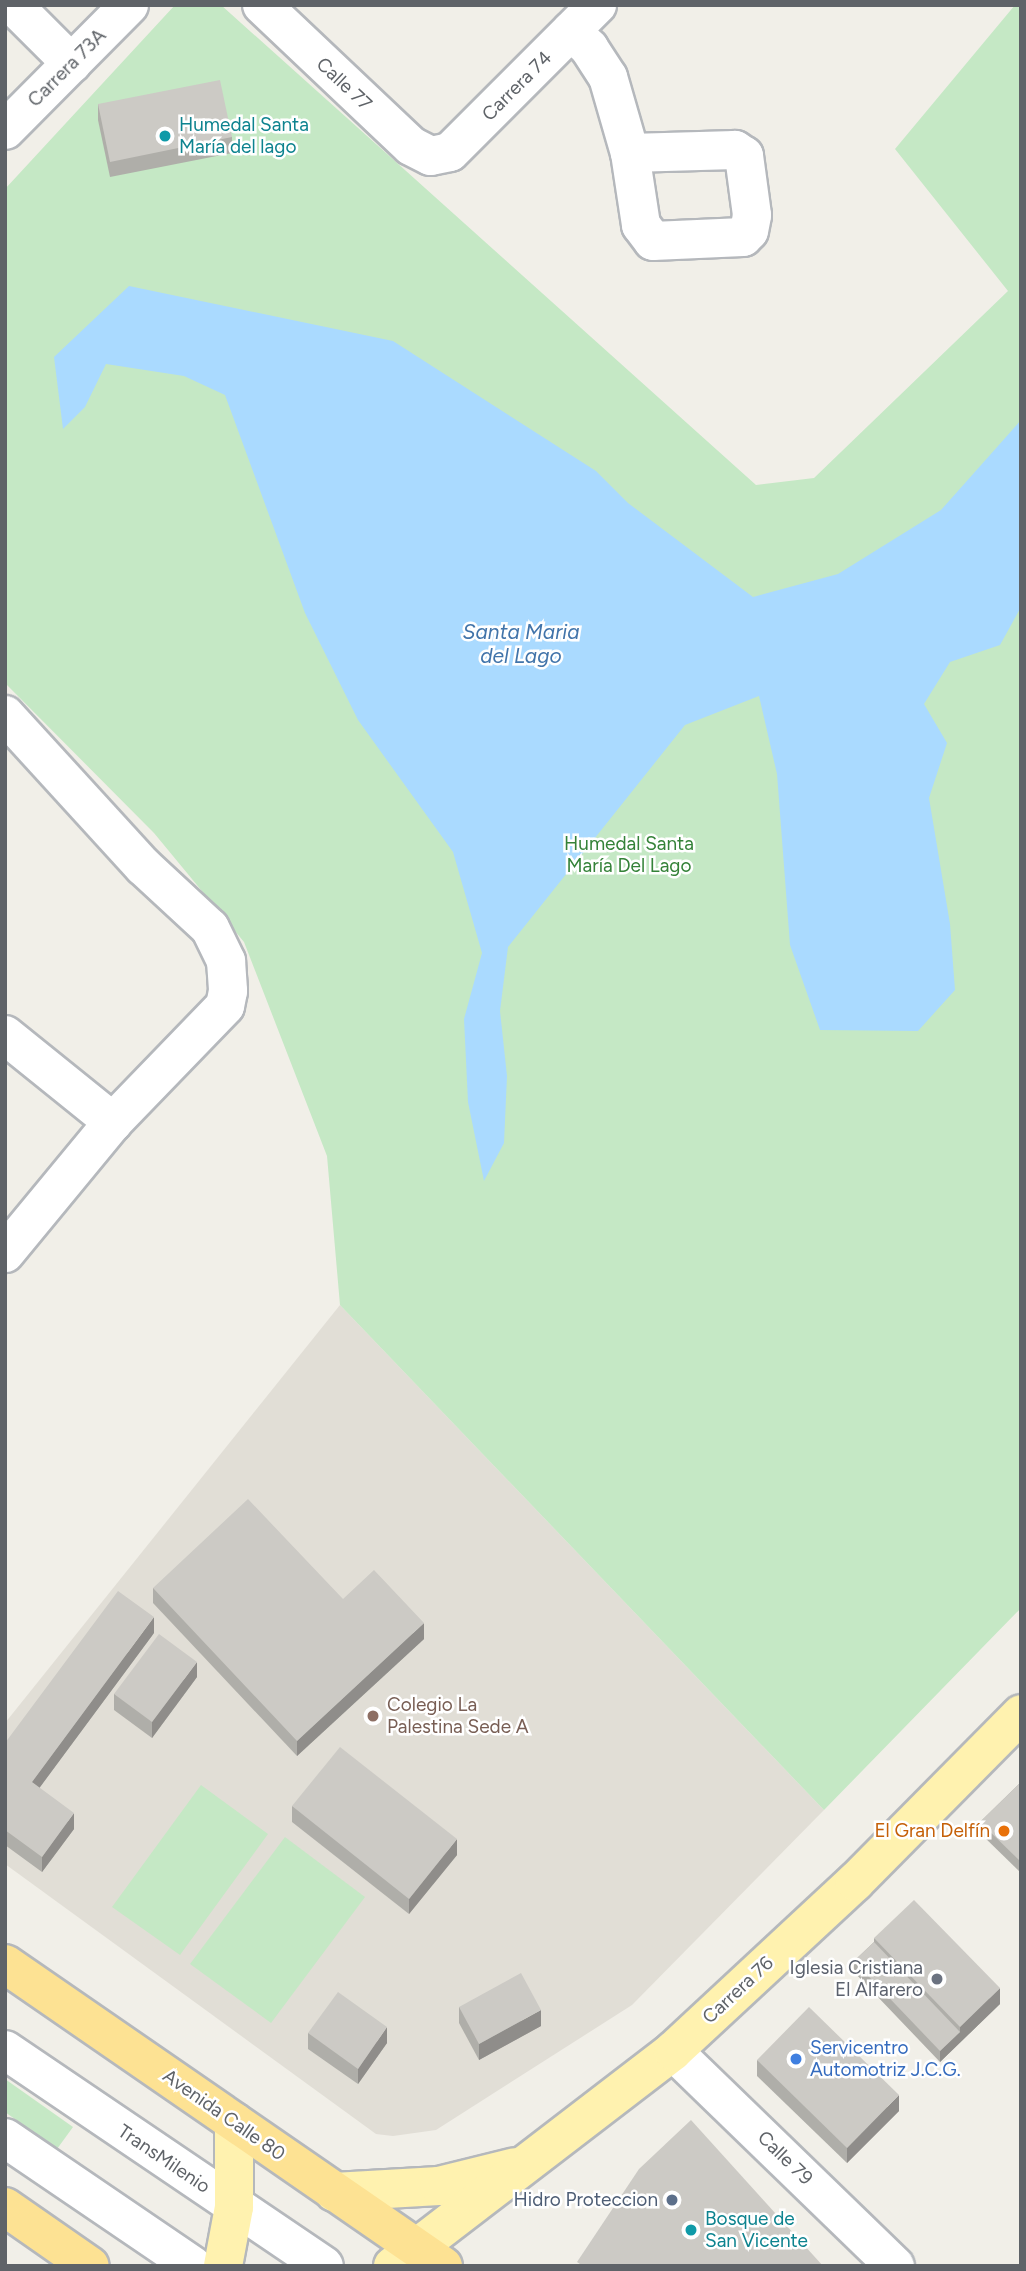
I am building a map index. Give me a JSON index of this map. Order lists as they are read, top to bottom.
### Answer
{
  "streets": {
    "highway": ["Avenida Calle 80"],
    "main road": ["Carrera 76"],
    "street": [
      "Carrera 73A",
      "Calle 77",
      "Carrera 74",
      "Calle 79",
      "TransMilenio"
    ]
  },
  "crossings": [
    ["Calle 77", "Carrera 74"],
    ["Carrera 76", "Avenida Calle 80"],
    ["Carrera 76", "Calle 79"]
  ],
  "water": ["Santa Maria del Lago"],
  "parks": ["Humedal Santa María Del Lago"],
  "places": [
    "Humedal Santa María del lago",
    "Colegio La Palestina Sede A",
    "El Gran Delfín",
    "Iglesia Cristiana El Alfarero",
    "Servicentro Automotriz J.C.G.",
    "Hidro Proteccion",
    "Bosque de San Vicente"
  ]
}
